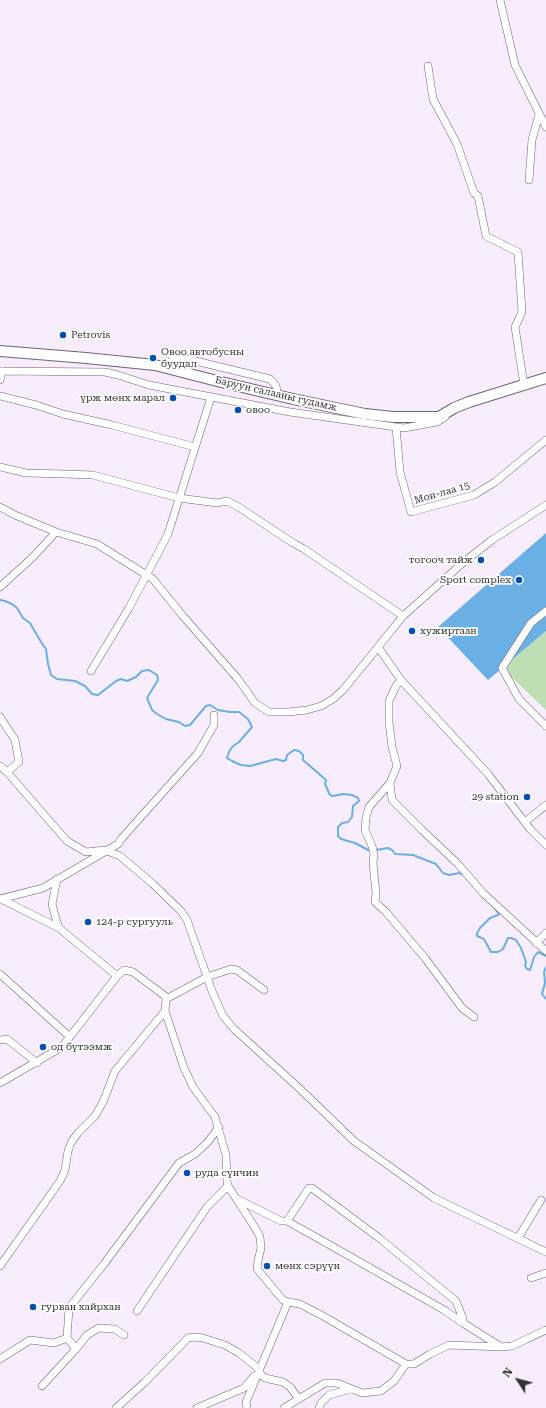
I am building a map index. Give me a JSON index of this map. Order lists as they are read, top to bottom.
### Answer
{
  "streets": {
    "main road": ["Баруун салааны гудамж"],
    "street": ["Мон-лаа 15"]
  },
  "places": [
    "Petrovis",
    "Овоо автобусны буудал",
    "үрж мөнх марал",
    "овоо",
    "тогооч тайж",
    "Sport complex",
    "хужиртаан",
    "29 station",
    "124-р сургууль",
    "од бүтээмж",
    "руда сүнчин",
    "мөнх сэрүүн",
    "гурван хайрхан"
  ],
  "north": "top left"
}
